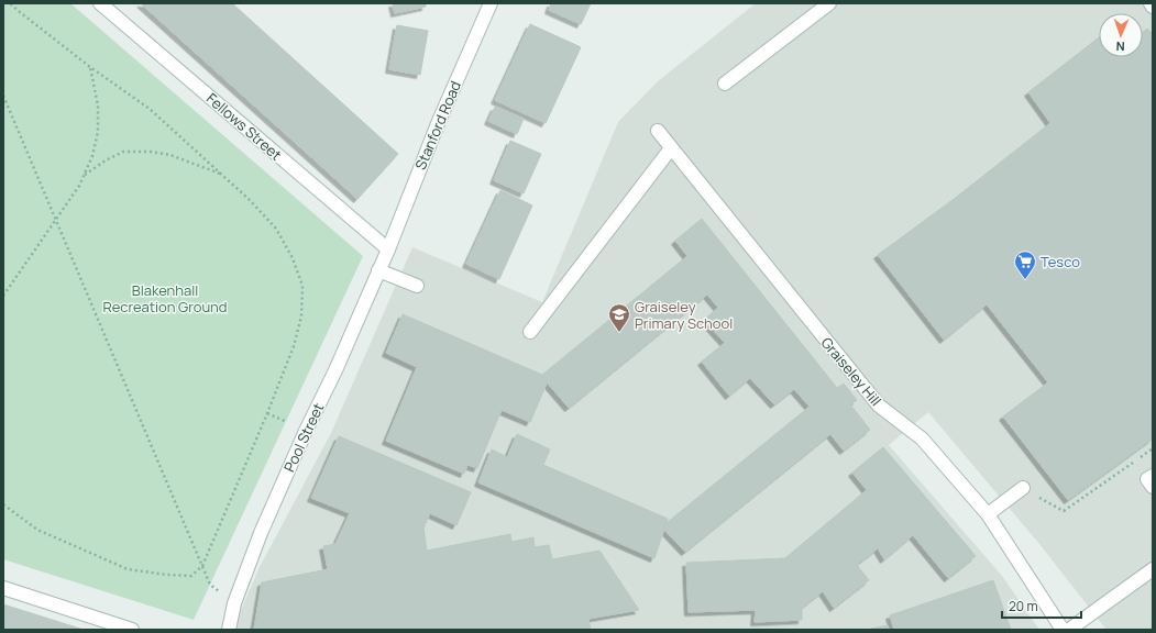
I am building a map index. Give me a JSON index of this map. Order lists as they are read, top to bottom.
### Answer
{
  "streets": {
    "street": [
      "Stanford Road",
      "Fellows Street",
      "Graiseley Hill",
      "Pool Street"
    ]
  },
  "crossings": [
    ["Stanford Road", "Fellows Street"],
    ["Stanford Road", "Pool Street"],
    ["Fellows Street", "Pool Street"]
  ],
  "parks": ["Blakenhall Recreation Ground"],
  "places": {
    "supermarket": ["Tesco"],
    "school or university": ["Graiseley Primary School"]
  },
  "scale_bar": "20 m",
  "north": "bottom"
}
